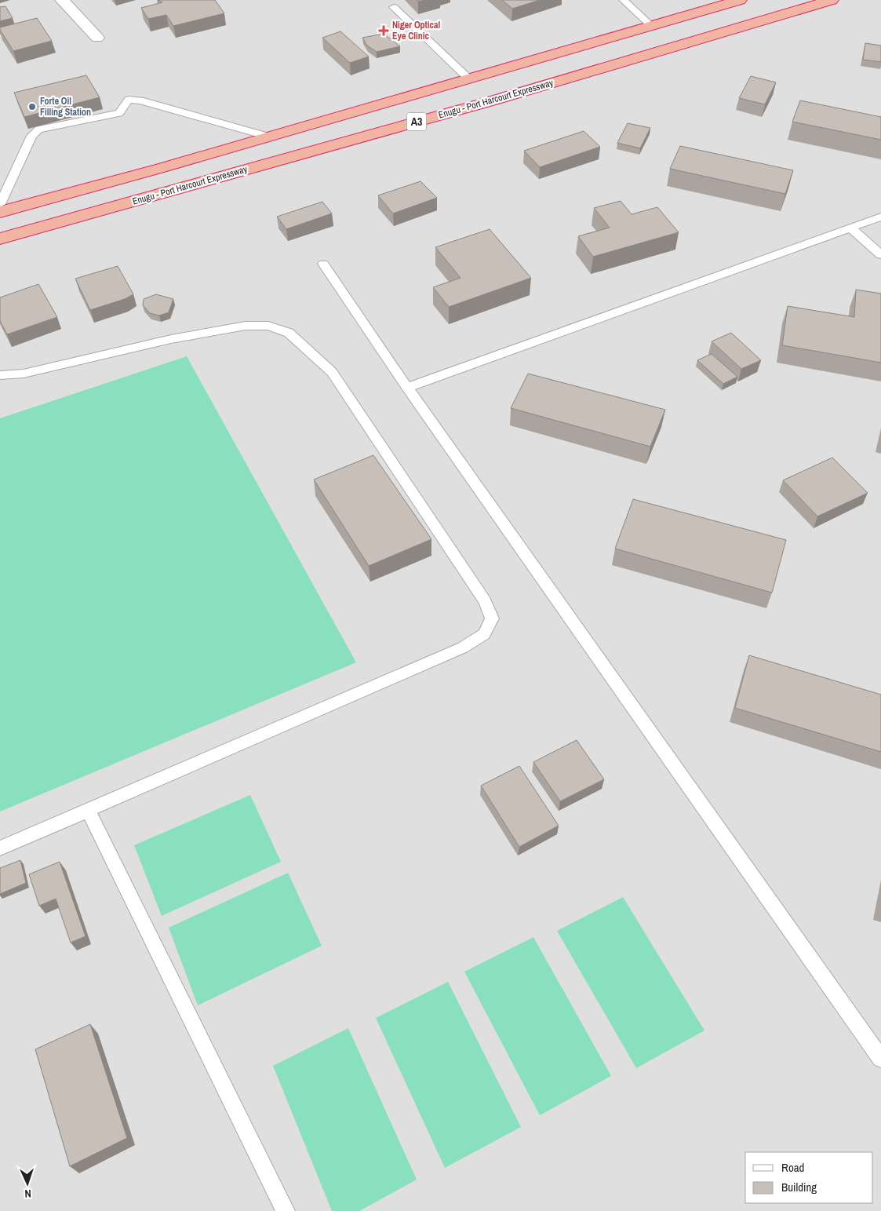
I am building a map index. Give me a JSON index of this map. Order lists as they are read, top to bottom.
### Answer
{
  "streets": {
    "highway": ["Enugu - Port Harcourt Expressway", "A3"]
  },
  "places": {
    "health": ["Niger Optical Eye Clinic"],
    "other": ["Forte Oil Filling Station"]
  },
  "legend": ["Road", "Building"],
  "north": "bottom"
}
